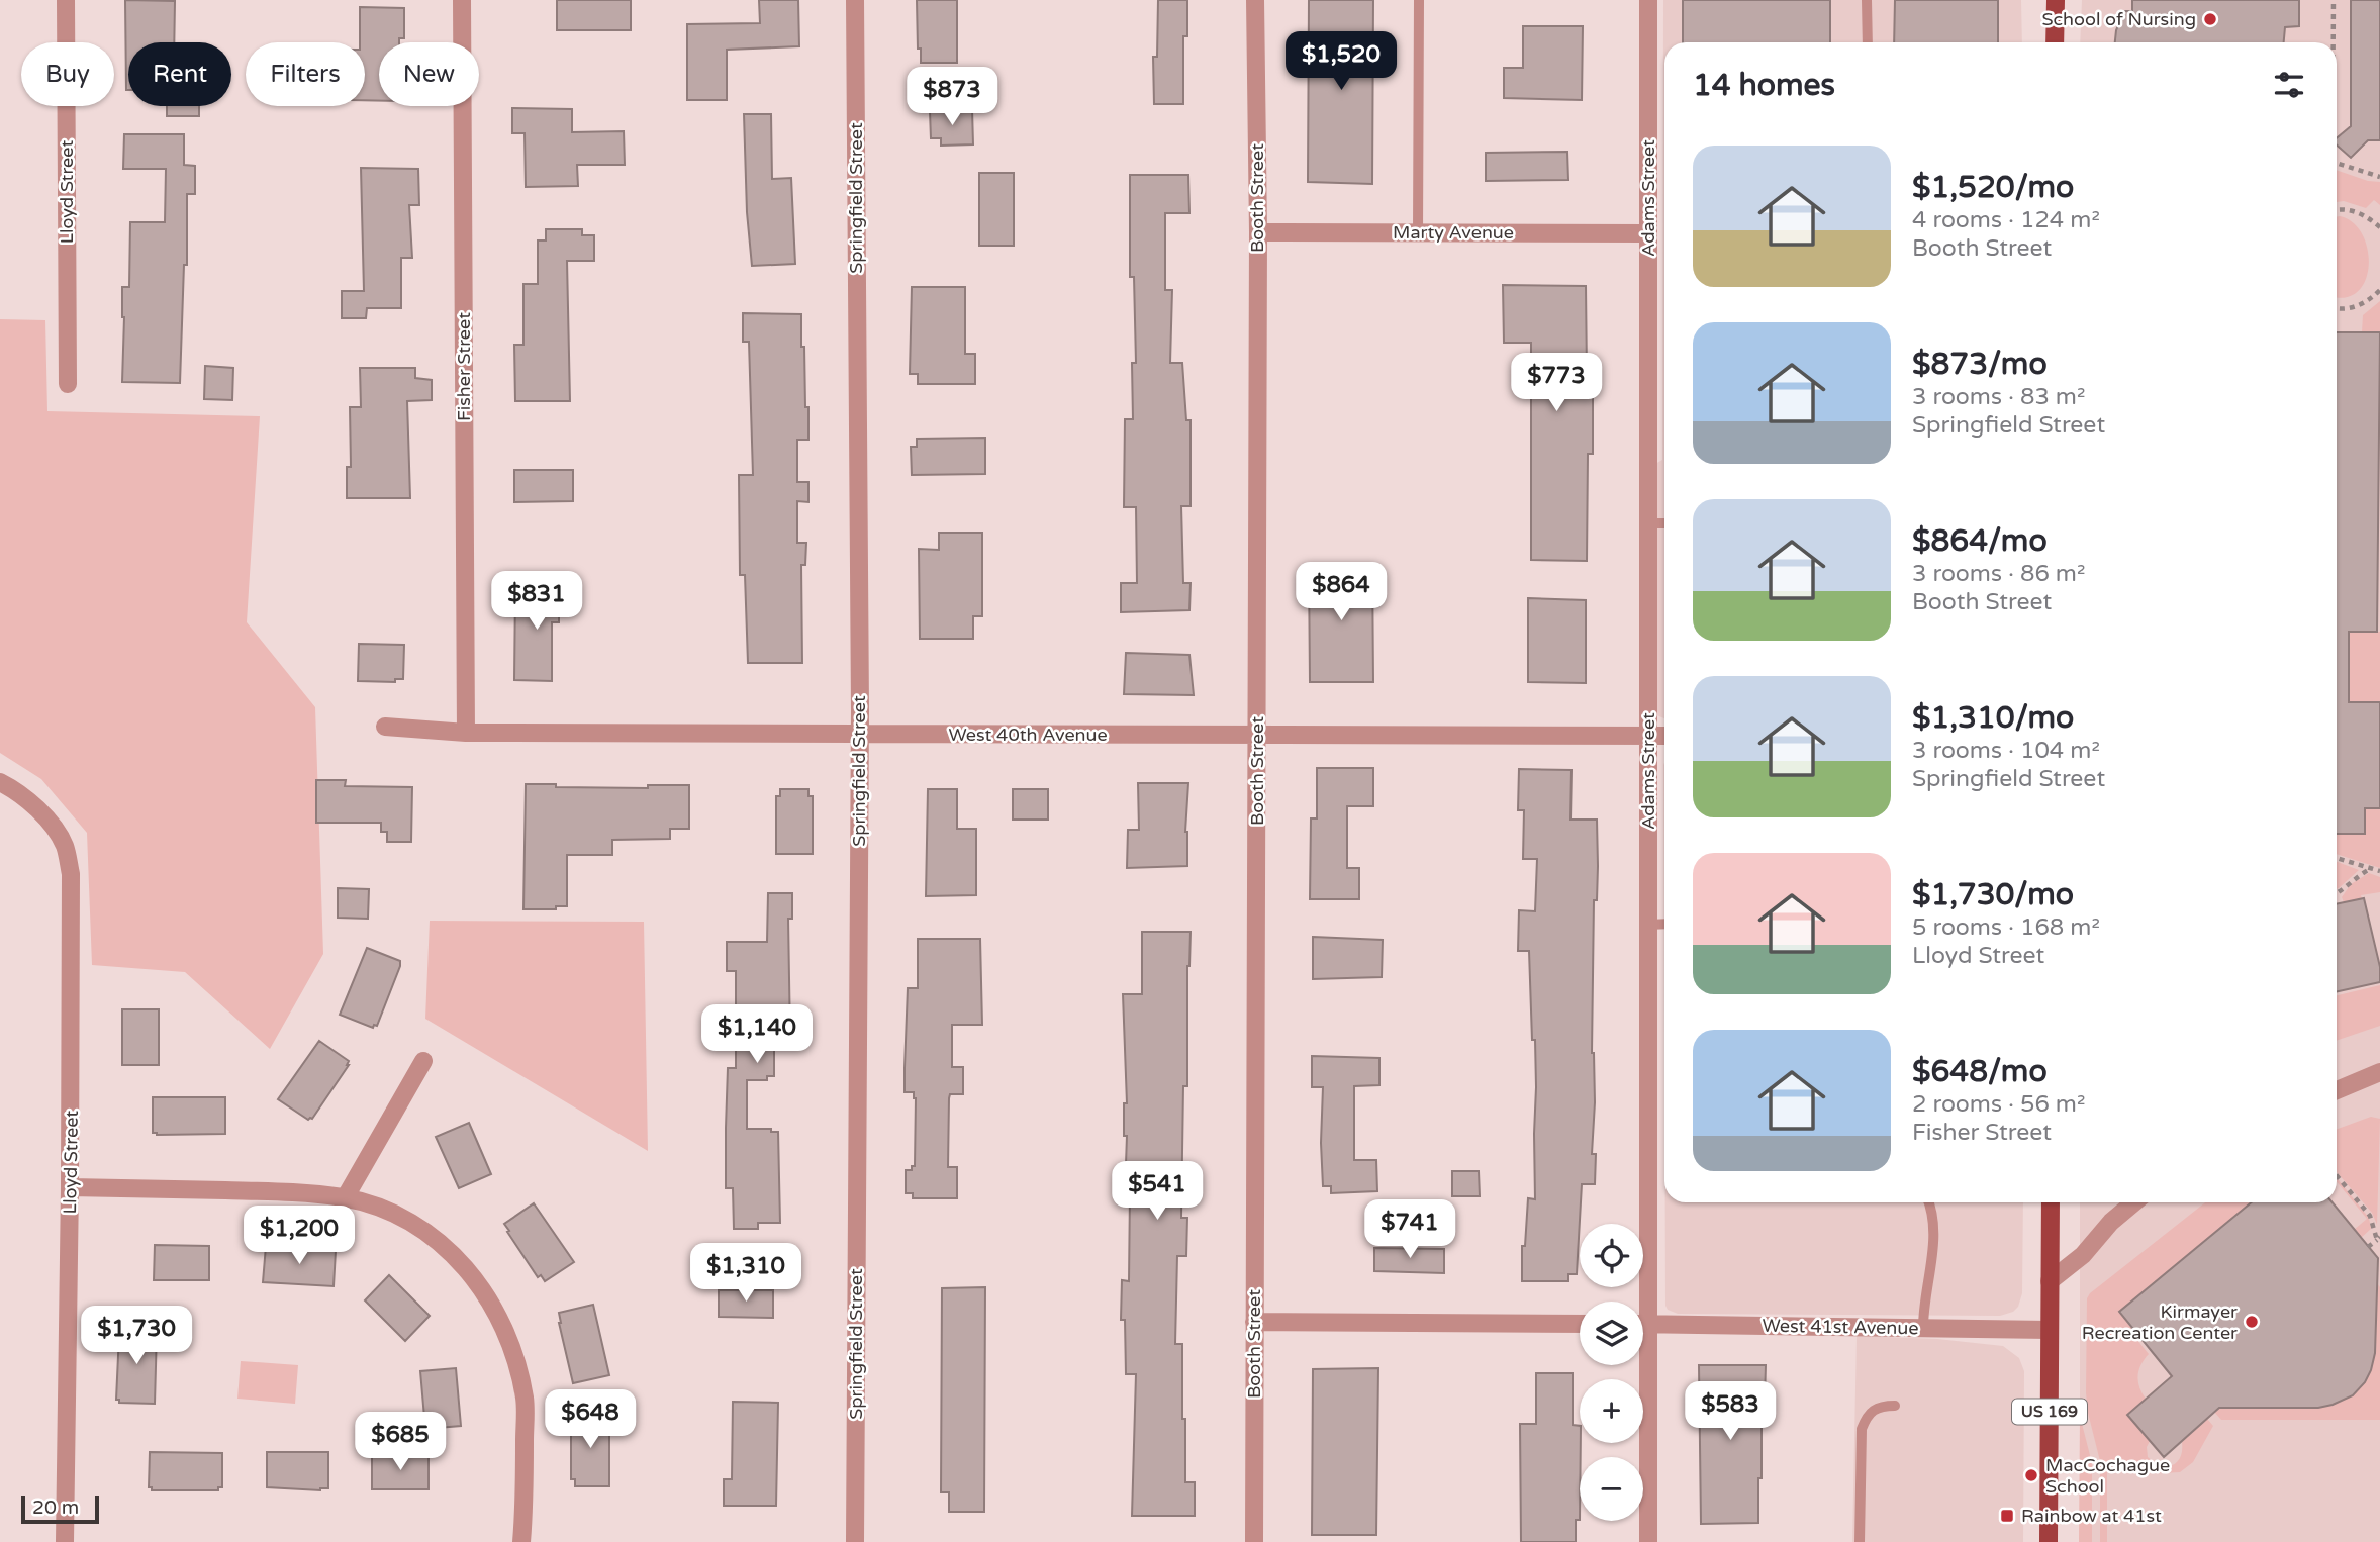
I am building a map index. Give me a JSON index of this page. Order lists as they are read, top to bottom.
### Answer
{
  "streets": {
    "main road": ["US 169"],
    "street": [
      "Lloyd Street",
      "Springfield Street",
      "Booth Street",
      "Adams Street",
      "Marty Avenue",
      "Fisher Street",
      "West 40th Avenue",
      "West 41st Avenue"
    ]
  },
  "crossings": [
    ["Springfield Street", "West 40th Avenue"],
    ["Booth Street", "Marty Avenue"],
    ["Booth Street", "West 40th Avenue"],
    ["Adams Street", "Marty Avenue"],
    ["Adams Street", "West 40th Avenue"],
    ["Fisher Street", "West 40th Avenue"],
    ["West 41st Avenue", "US 169"]
  ],
  "places": {
    "other": ["School of Nursing", "Kirmayer Recreation Center", "MacCochague School"],
    "transit": ["Rainbow at 41st"]
  },
  "scale_bar": "20 m",
  "page": {
    "price": [
      "$1,520",
      "$873",
      "$773",
      "$864",
      "$831",
      "$1,140",
      "$541",
      "$741",
      "$1,200",
      "$1,310",
      "$1,730",
      "$583",
      "$648",
      "$685"
    ],
    "chip": [
      "Buy",
      "Rent",
      "Filters",
      "New"
    ],
    "heading": "14 homes",
    "list": [
      {
        "name": "$1,520/mo",
        "note": "4 rooms · 124 m² · Booth Street"
      },
      {
        "name": "$873/mo",
        "note": "3 rooms · 83 m² · Springfield Street"
      },
      {
        "name": "$864/mo",
        "note": "3 rooms · 86 m² · Booth Street"
      },
      {
        "name": "$1,310/mo",
        "note": "3 rooms · 104 m² · Springfield Street"
      },
      {
        "name": "$1,730/mo",
        "note": "5 rooms · 168 m² · Lloyd Street"
      },
      {
        "name": "$648/mo",
        "note": "2 rooms · 56 m² · Fisher Street"
      }
    ],
    "map_buttons": ["+", "−"],
    "scale": "20 m"
  }
}
